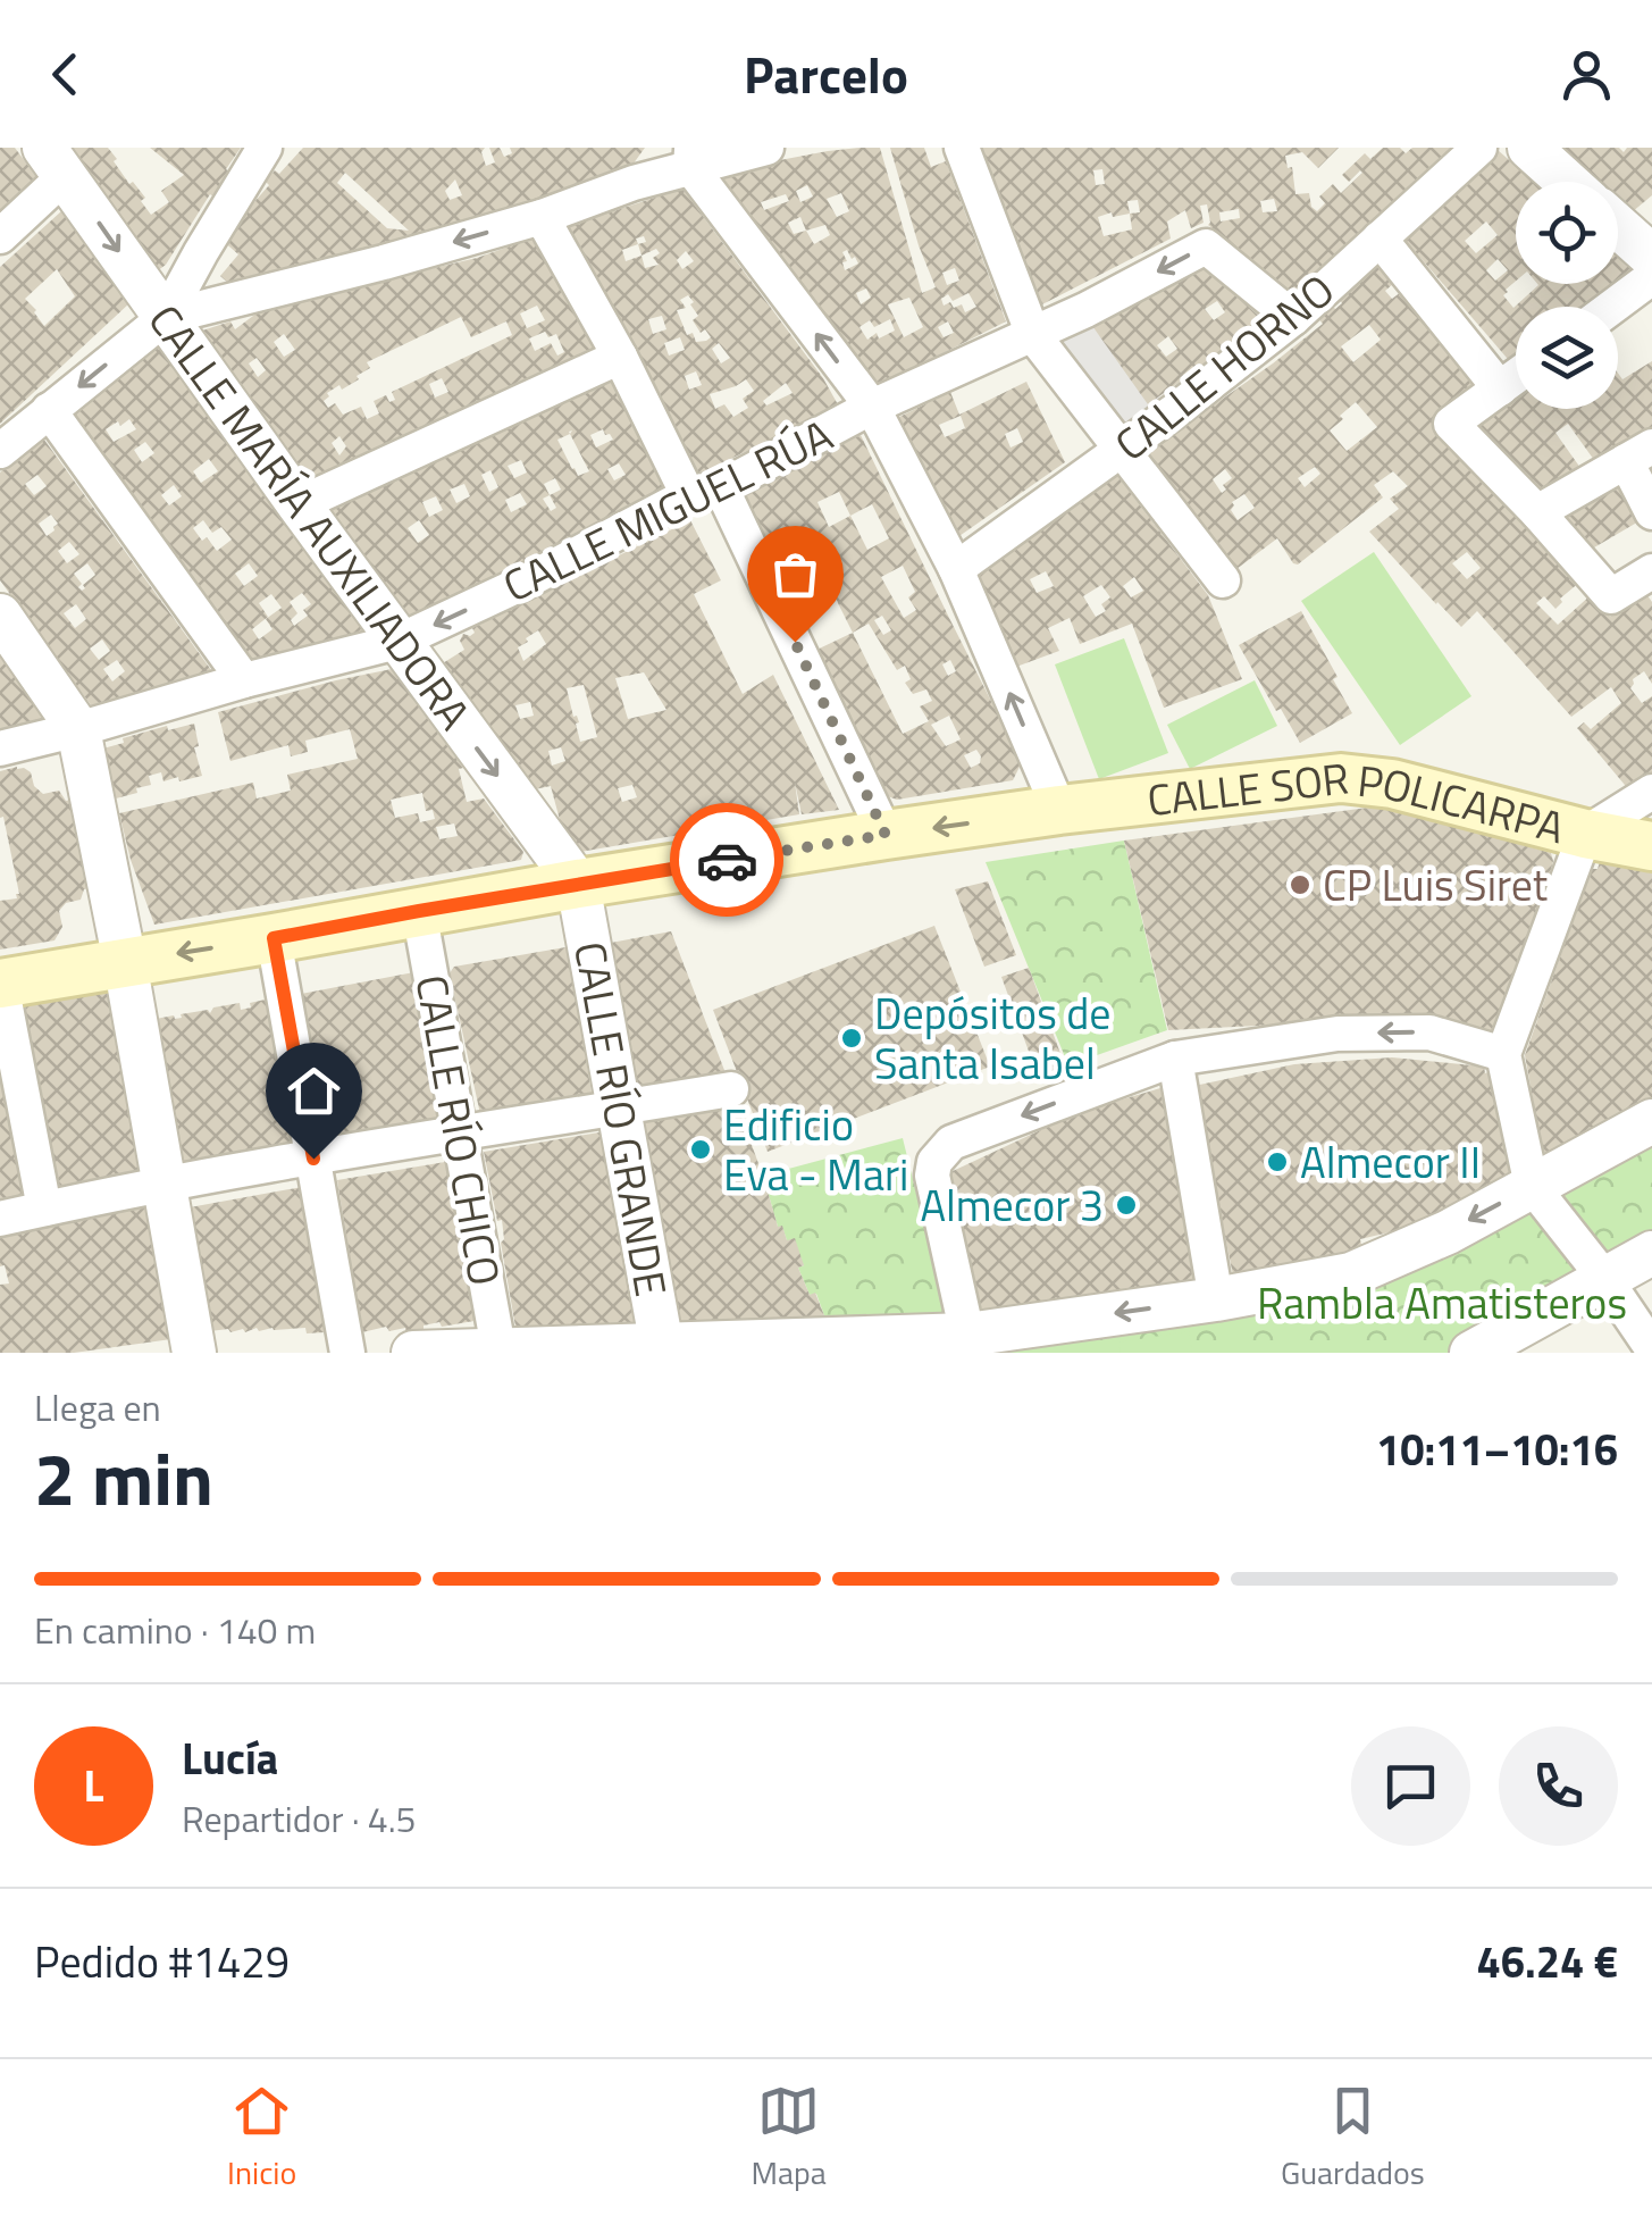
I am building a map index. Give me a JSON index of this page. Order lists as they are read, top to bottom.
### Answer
{
  "streets": {
    "main road": ["CALLE SOR POLICARPA"],
    "street": [
      "CALLE HORNO",
      "CALLE MIGUEL RÚA",
      "CALLE MARÍA AUXILIADORA",
      "CALLE RÍO GRANDE",
      "CALLE RÍO CHICO"
    ]
  },
  "crossings": [
    ["CALLE HORNO", "CALLE MIGUEL RÚA"],
    ["CALLE MIGUEL RÚA", "CALLE MARÍA AUXILIADORA"],
    ["CALLE MARÍA AUXILIADORA", "CALLE SOR POLICARPA"],
    ["CALLE MARÍA AUXILIADORA", "CALLE RÍO GRANDE"],
    ["CALLE SOR POLICARPA", "CALLE RÍO GRANDE"],
    ["CALLE SOR POLICARPA", "CALLE RÍO CHICO"]
  ],
  "parks": ["Rambla Amatisteros"],
  "places": [
    "CP Luis Siret",
    "Depósitos de Santa Isabel",
    "Edificio Eva - Mari",
    "Almecor II",
    "Almecor 3"
  ],
  "page": {
    "header": "Parcelo",
    "heading": ["2 min", "Llega en", "10:11–10:16"],
    "panel": [
      "Lucía",
      "Repartidor · 4.5",
      "Pedido #1429",
      "46.24 €"
    ],
    "bar": "En camino · 140 m",
    "round": "L",
    "tabs": ["Inicio", "Mapa", "Guardados"]
  }
}
